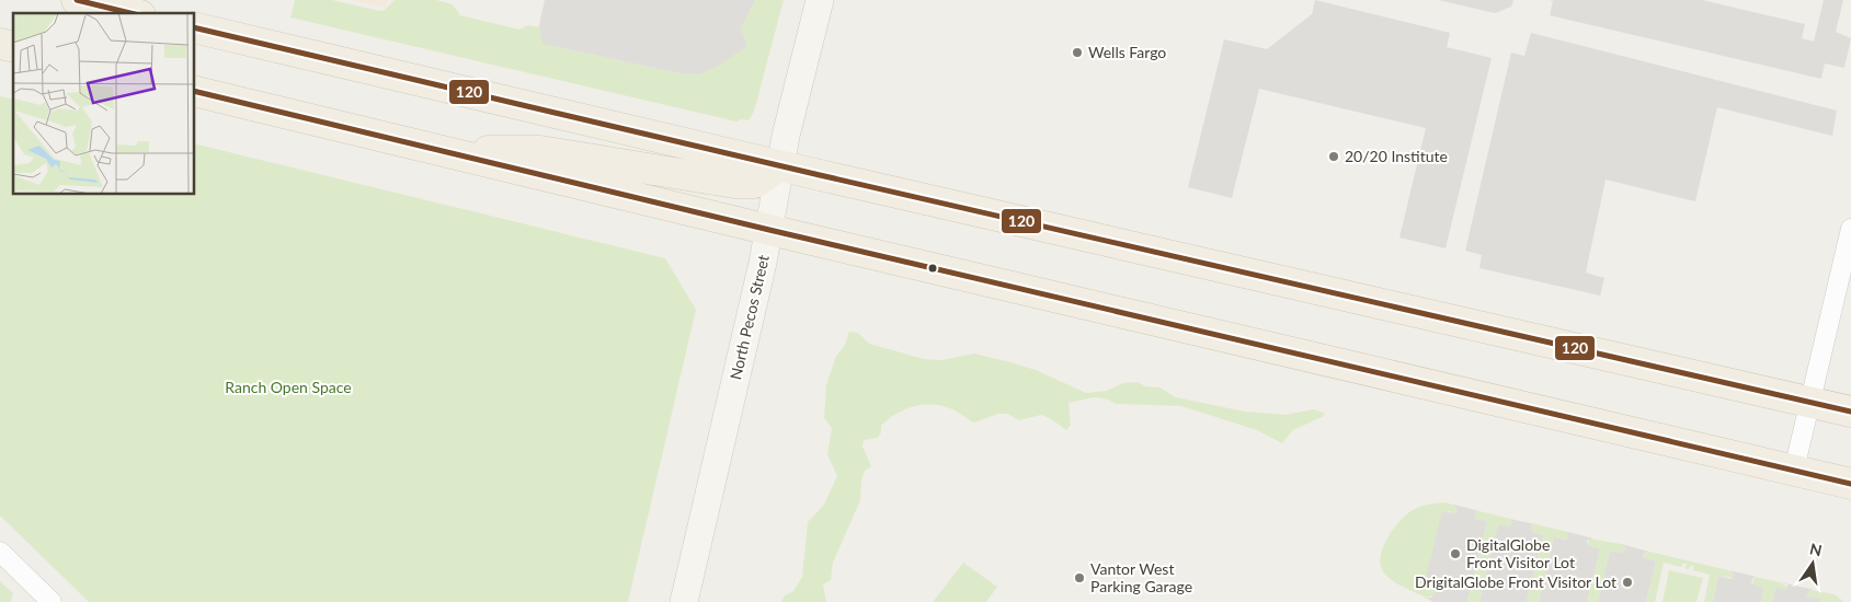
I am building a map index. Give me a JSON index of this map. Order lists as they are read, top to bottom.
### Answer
{
  "streets": {
    "street": ["North Pecos Street"]
  },
  "parks": ["Ranch Open Space"],
  "places": [
    "Wells Fargo",
    "20/20 Institute",
    "DigitalGlobe Front Visitor Lot",
    "Vantor West Parking Garage",
    "DrigitalGlobe Front Visitor Lot"
  ],
  "lines": ["transit line 120"],
  "north": "top"
}
